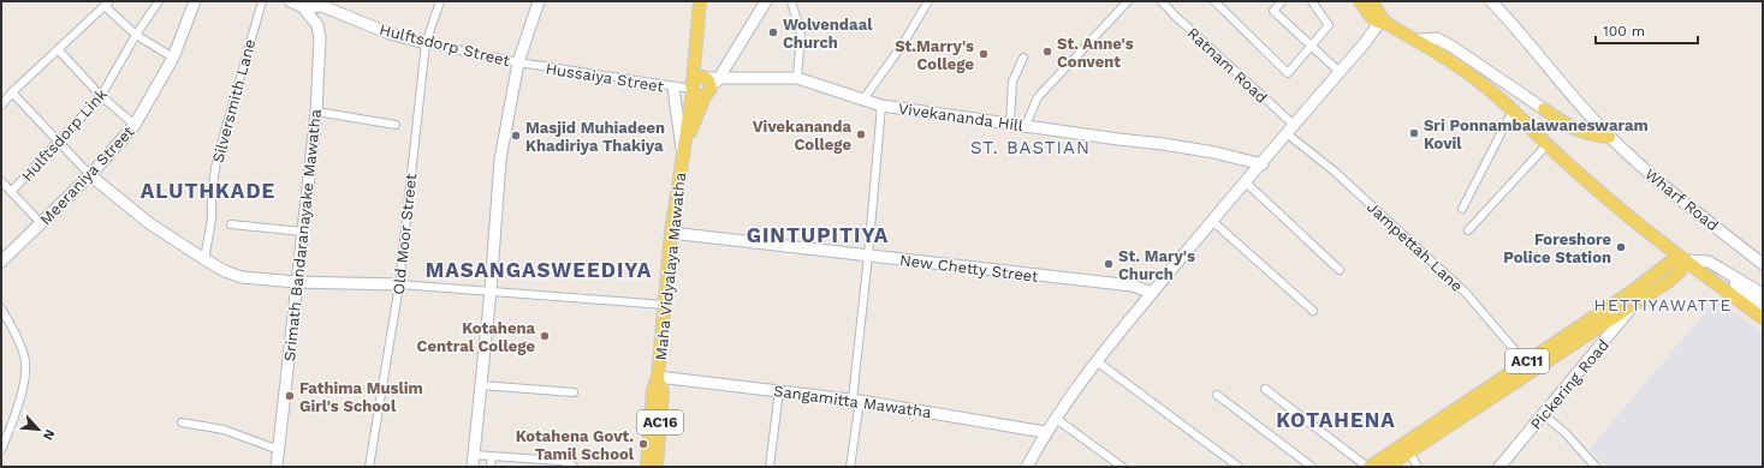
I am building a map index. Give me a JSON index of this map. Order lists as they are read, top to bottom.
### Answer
{
  "streets": {
    "main road": ["Maha Vidyalaya Mawatha", "AC11", "AC16"],
    "street": [
      "Hulftsdorp Street",
      "Ratnam Road",
      "Hussaiya Street",
      "Silversmith Lane",
      "Vivekananda Hill",
      "Hulftsdorp Link",
      "Meeraniya Street",
      "Wharf Road",
      "Old Moor Street",
      "Srimath Bandaranayake Mawatha",
      "Jampettah Lane",
      "New Chetty Street",
      "Pickering Road",
      "Sangamitta Mawatha"
    ]
  },
  "crossings": [
    ["Hulftsdorp Street", "Hussaiya Street"],
    ["Hulftsdorp Street", "Old Moor Street"],
    ["Hulftsdorp Street", "Srimath Bandaranayake Mawatha"],
    ["Ratnam Road", "Jampettah Lane"],
    ["Hussaiya Street", "Maha Vidyalaya Mawatha"],
    ["Vivekananda Hill", "Maha Vidyalaya Mawatha"],
    ["Jampettah Lane", "AC11"],
    ["Maha Vidyalaya Mawatha", "New Chetty Street"],
    ["Maha Vidyalaya Mawatha", "Sangamitta Mawatha"],
    ["AC11", "Pickering Road"]
  ],
  "districts": [
    "ST. BASTIAN",
    "ALUTHKADE",
    "GINTUPITIYA",
    "MASANGASWEEDIYA",
    "HETTIYAWATTE",
    "KOTAHENA"
  ],
  "places": [
    "Wolvendaal Church",
    "St. Anne's Convent",
    "St.Marry's College",
    "Sri Ponnambalawaneswaram Kovil",
    "Vivekananda College",
    "Masjid Muhiadeen Khadiriya Thakiya",
    "Foreshore Police Station",
    "St. Mary's Church",
    "Kotahena Central College",
    "Fathima Muslim Girl's School",
    "Kotahena Govt. Tamil School"
  ],
  "scale_bar": "100 m",
  "north": "bottom right"
}
